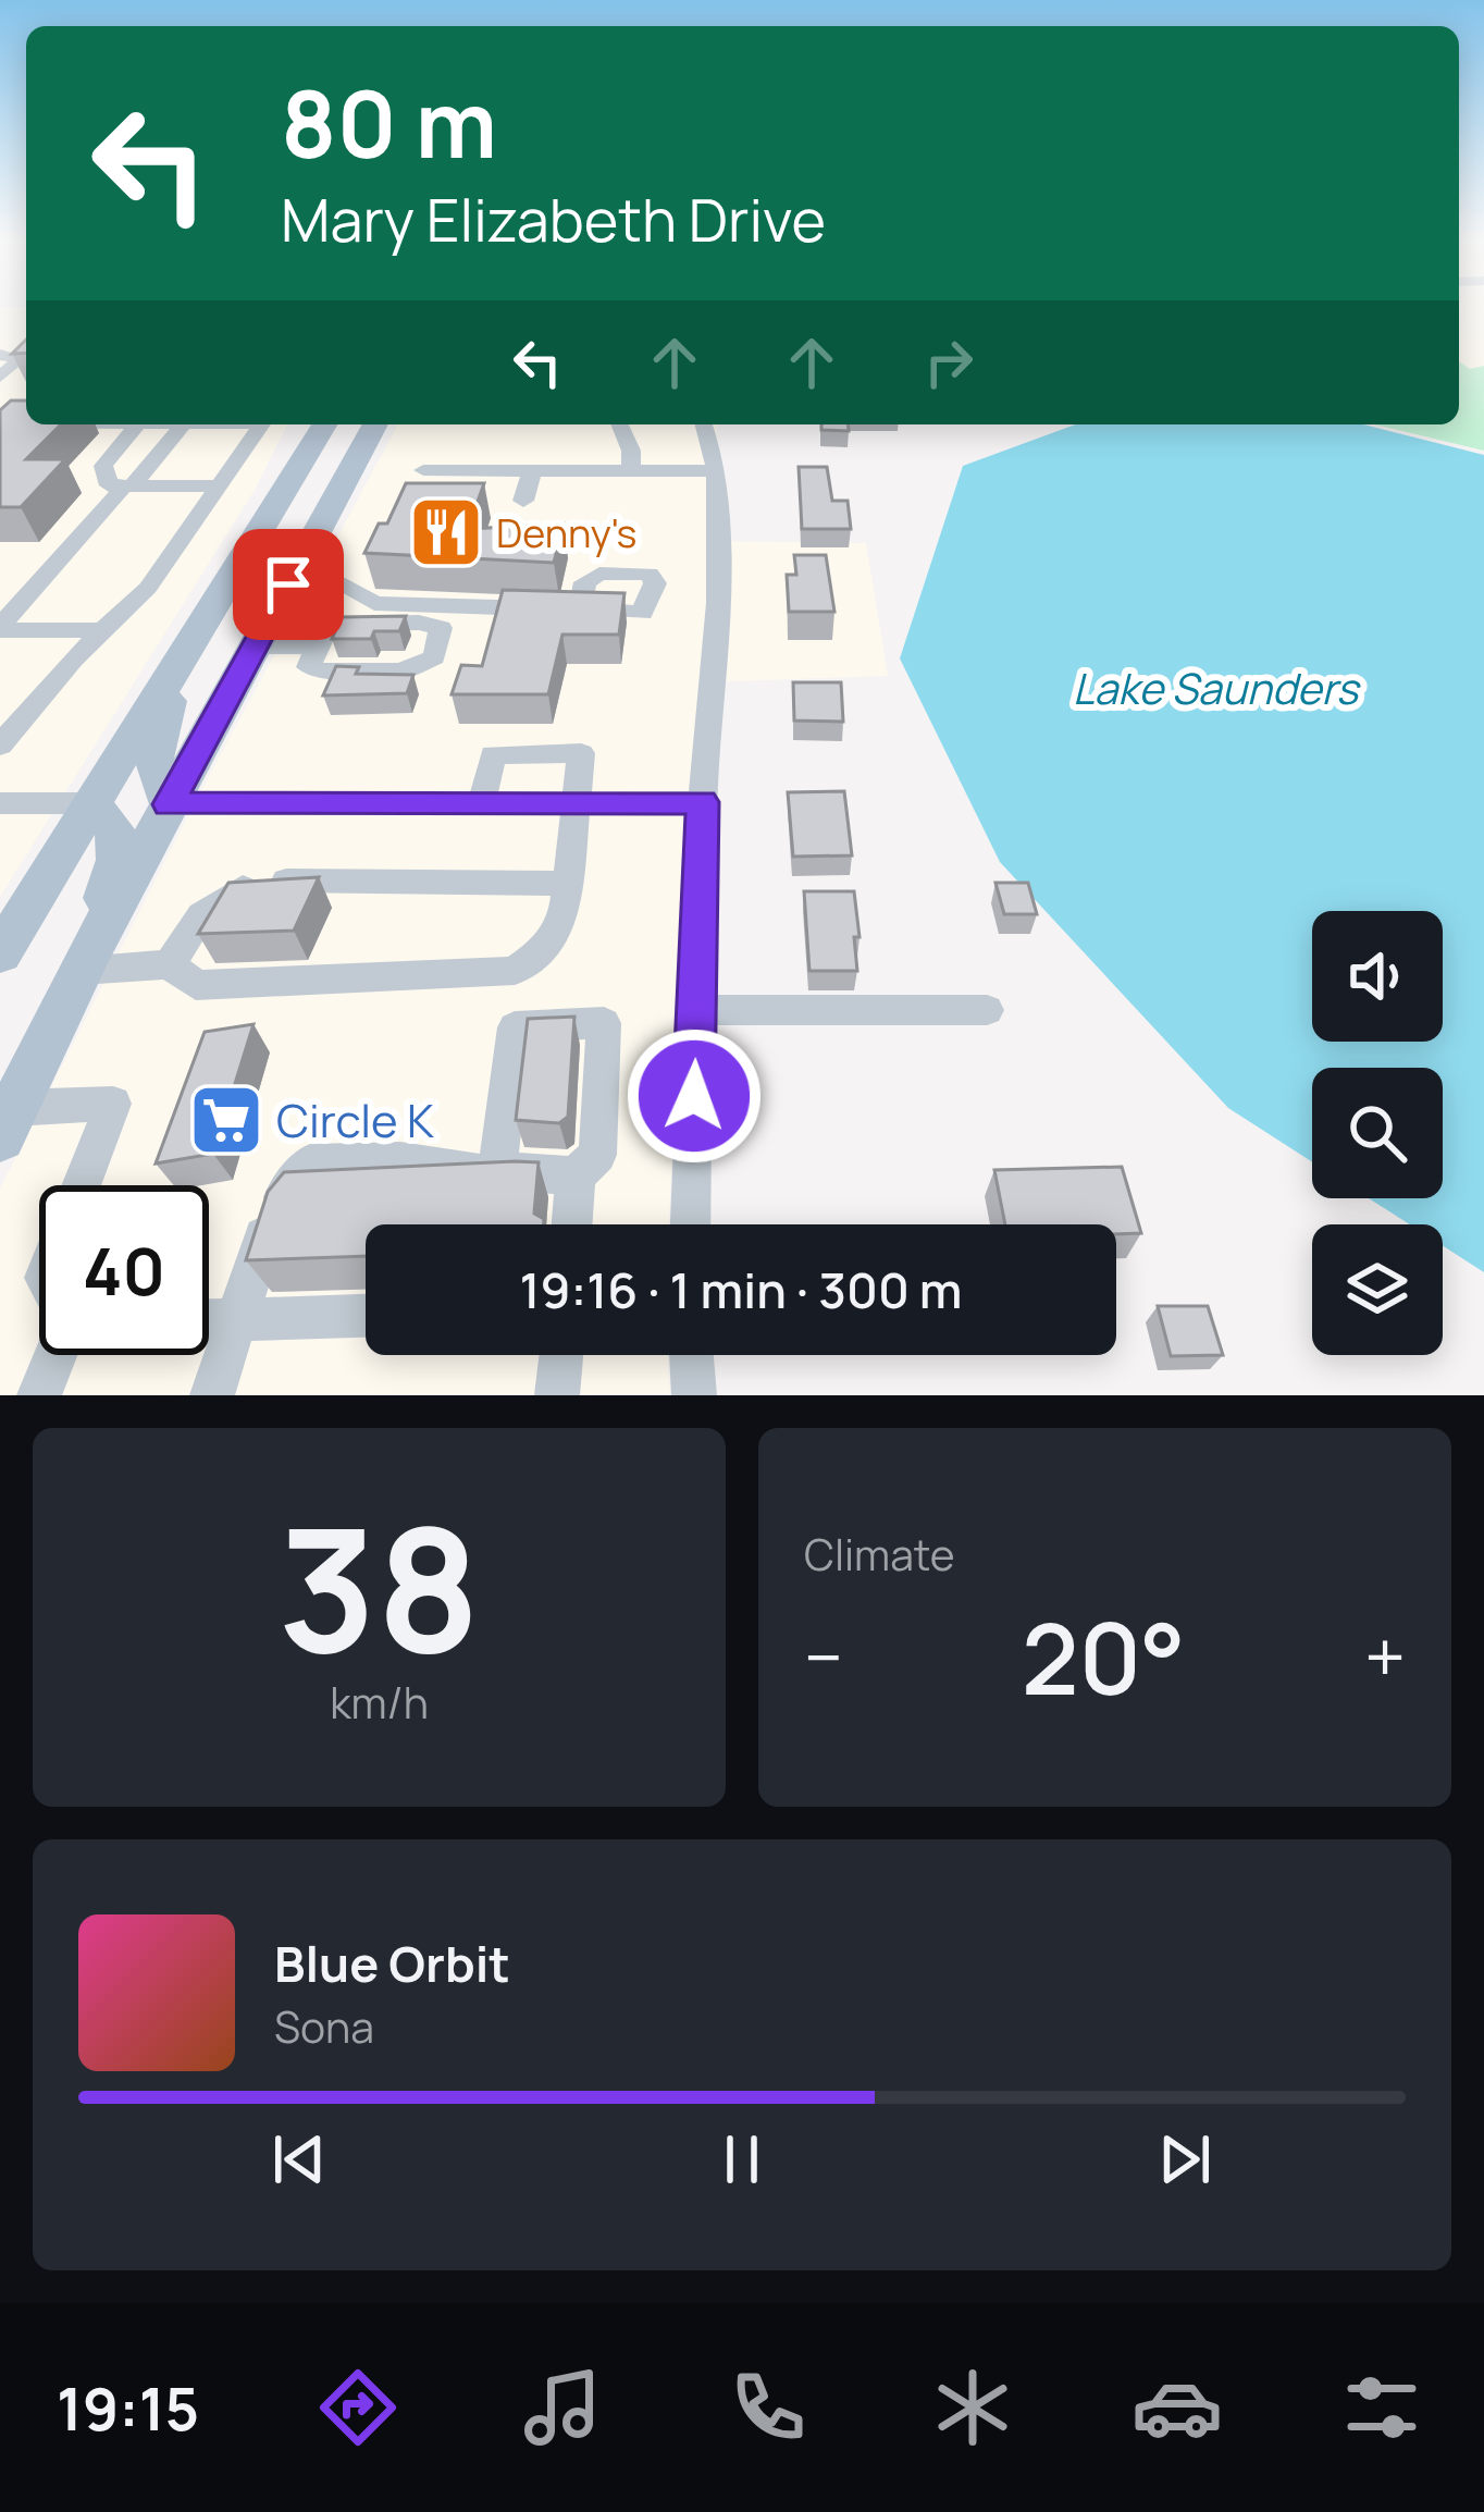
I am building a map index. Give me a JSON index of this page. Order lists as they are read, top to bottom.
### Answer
{
  "water": ["Lake Saunders"],
  "places": {
    "restaurant": ["Denny's"],
    "supermarket": ["Circle K"]
  },
  "page": {
    "turn": ["80 m", "Mary Elizabeth Drive"],
    "limit": "40",
    "trip": "19:16 · 1 min · 300 m",
    "tile": [
      ["38", "km/h"],
      "Climate"
    ],
    "heat": ["−", "20°", "+"],
    "song": ["Blue Orbit", "Sona"],
    "tabs": "19:15"
  }
}
